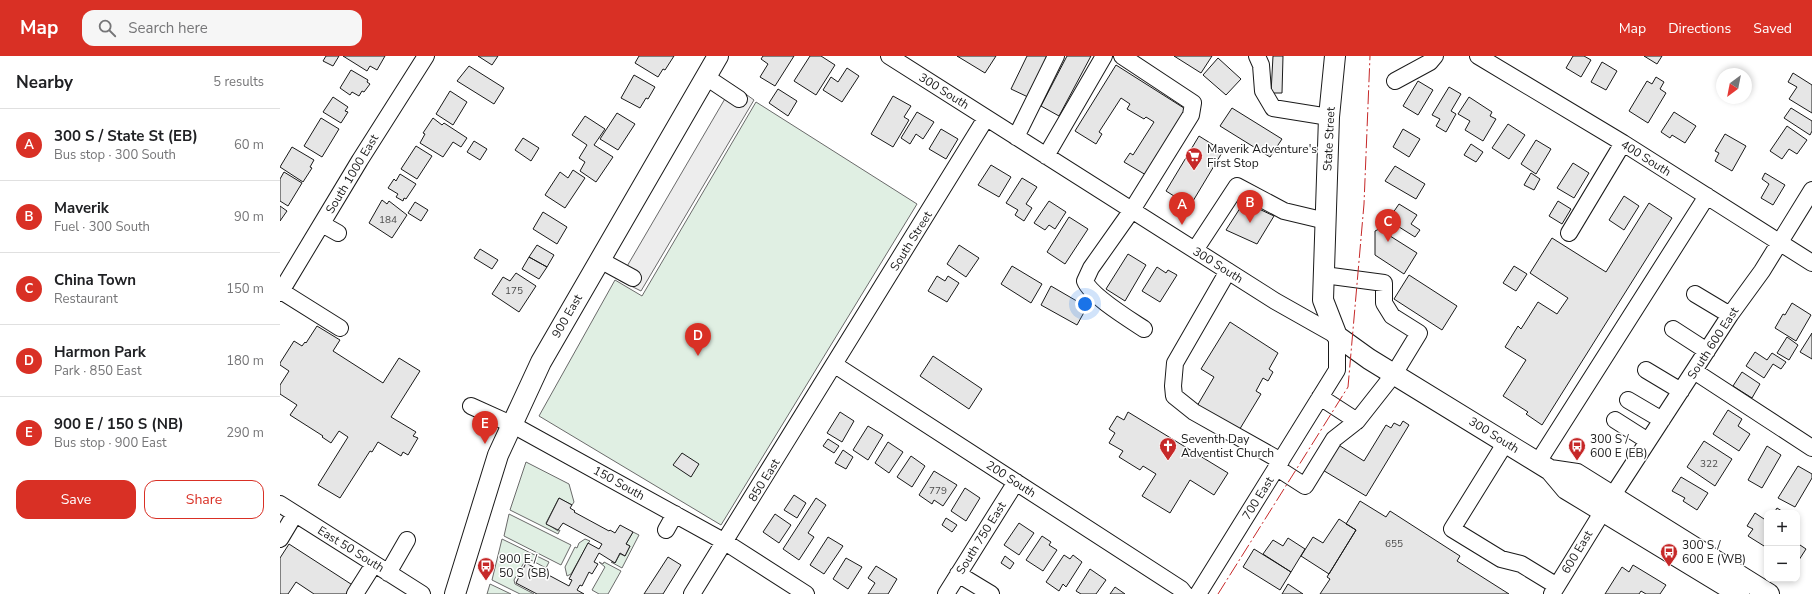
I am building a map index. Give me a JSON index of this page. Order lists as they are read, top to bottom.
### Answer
{
  "streets": {
    "main road": ["300 South", "State Street", "900 East"],
    "street": [
      "400 South",
      "South 1000 East",
      "South Street",
      "South 600 East",
      "200 South",
      "850 East",
      "150 South",
      "700 East",
      "South 750 East",
      "East 50 South",
      "600 East"
    ]
  },
  "crossings": [
    ["300 South", "State Street"],
    ["300 South", "South Street"],
    ["300 South", "South 600 East"],
    ["300 South", "700 East"],
    ["300 South", "600 East"],
    ["State Street", "700 East"],
    ["400 South", "South 600 East"],
    ["South Street", "200 South"],
    ["South Street", "850 East"],
    ["900 East", "150 South"],
    ["South 600 East", "600 East"],
    ["200 South", "850 East"],
    ["200 South", "South 750 East"],
    ["850 East", "150 South"]
  ],
  "places": {
    "supermarket": ["Maverik Adventure's First Stop"],
    "church": ["Seventh Day Adventist Church"],
    "bus stop": ["300 S / 600 E (EB)", "300 S / 600 E (WB)", "900 E / 50 S (SB)"]
  },
  "house_numbers": [
    "184",
    "175",
    "322",
    "779",
    "655"
  ],
  "north": "bottom left",
  "page": {
    "header": "Map",
    "search": "Search here",
    "nav": ["Map", "Directions", "Saved"],
    "heading": ["Nearby", "5 results"],
    "list": [
      {
        "mark": "A",
        "name": "300 S / State St (EB)",
        "note": "Bus stop · 300 South",
        "value": "60 m"
      },
      {
        "mark": "B",
        "name": "Maverik",
        "note": "Fuel · 300 South",
        "value": "90 m"
      },
      {
        "mark": "C",
        "name": "China Town",
        "note": "Restaurant",
        "value": "150 m"
      },
      {
        "mark": "D",
        "name": "Harmon Park",
        "note": "Park · 850 East",
        "value": "180 m"
      },
      {
        "mark": "E",
        "name": "900 E / 150 S (NB)",
        "note": "Bus stop · 900 East",
        "value": "290 m"
      }
    ],
    "pins": [
      "B",
      "A",
      "C",
      "D",
      "E"
    ],
    "buttons": ["Save", "Share"],
    "map_buttons": ["+", "−"]
  }
}
